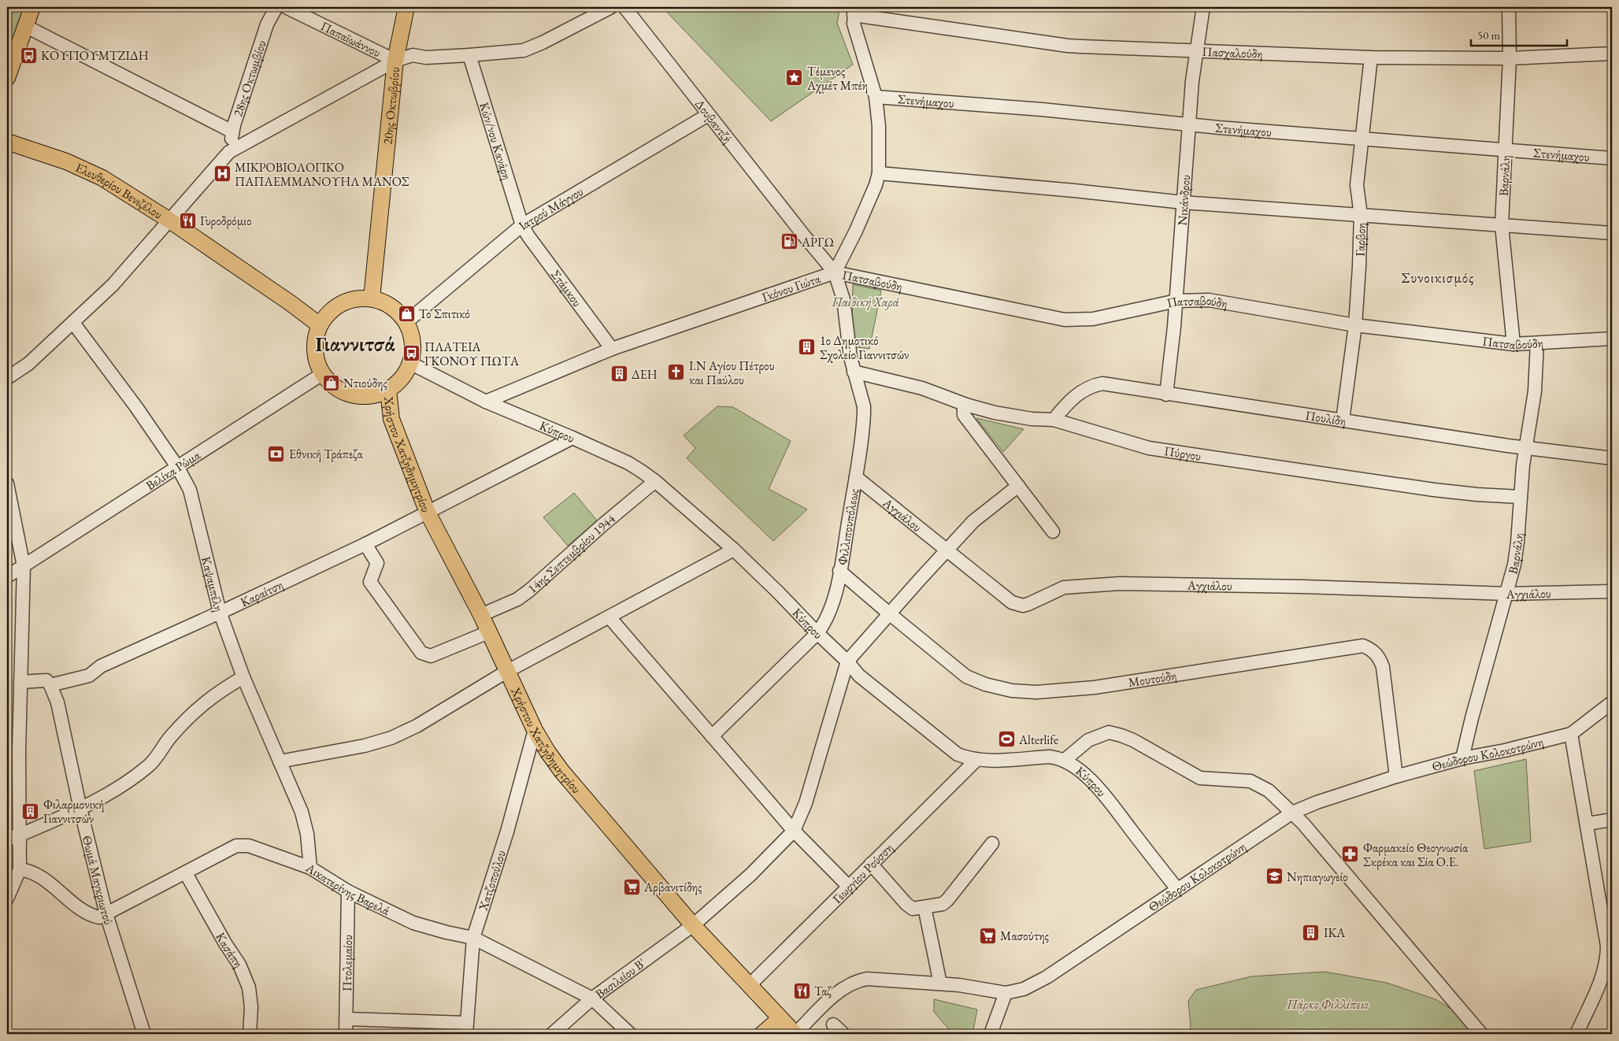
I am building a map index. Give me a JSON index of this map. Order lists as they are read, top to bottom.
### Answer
{
  "streets": {
    "main road": ["20ης Οκτωβρίου", "Ελευθερίου Βενιζέλου", "Χρήστου Χατζηδημητρίου"],
    "street": [
      "Παπαϊωάννου",
      "Πασχαλούδη",
      "28ης Οκτωμβίου",
      "Στενήμαχου",
      "Δουβαντζή",
      "Κών/νου Κανάρη",
      "Βαρνάλη",
      "Νικάνδρου",
      "Ιατρού Μάγγου",
      "Γαρβοη",
      "Πατσαβούδη",
      "Στάμκου",
      "Γκόνου Γιώτα",
      "Πουλίδη",
      "Κύπρου",
      "Πύργου",
      "Βελίκα Ρώμα",
      "Αγχιάλου",
      "Φιλλιπουπόλεως",
      "14ης Σεπτεμβρίου 1944",
      "Καψαμπέλη",
      "Καραίτση",
      "Μουτούδη",
      "Θεώδορου Κολοκοτρώνη",
      "Γεωργίου Ρούσση",
      "Θωμά Μαγκριωτού",
      "Χατζοπούλου",
      "Αικατερίνης Βαρελά",
      "Κασάπη",
      "Πτολεμαίου",
      "Βασιλείου Β'"
    ]
  },
  "crossings": [
    ["Παπαϊωάννου", "20ης Οκτωβρίου"],
    ["Πασχαλούδη", "Βαρνάλη"],
    ["Πασχαλούδη", "Νικάνδρου"],
    ["Πασχαλούδη", "Γαρβοη"],
    ["Πασχαλούδη", "Γκόνου Γιώτα"],
    ["Στενήμαχου", "Βαρνάλη"],
    ["Στενήμαχου", "Νικάνδρου"],
    ["Στενήμαχου", "Γαρβοη"],
    ["Στενήμαχου", "Γκόνου Γιώτα"],
    ["20ης Οκτωβρίου", "Ελευθερίου Βενιζέλου"],
    ["20ης Οκτωβρίου", "Ιατρού Μάγγου"],
    ["20ης Οκτωβρίου", "Κύπρου"],
    ["20ης Οκτωβρίου", "Χρήστου Χατζηδημητρίου"],
    ["20ης Οκτωβρίου", "Βελίκα Ρώμα"],
    ["Δουβαντζή", "Ιατρού Μάγγου"],
    ["Δουβαντζή", "Πατσαβούδη"],
    ["Κών/νου Κανάρη", "Ιατρού Μάγγου"],
    ["Κών/νου Κανάρη", "Στάμκου"],
    ["Βαρνάλη", "Πατσαβούδη"],
    ["Βαρνάλη", "Πουλίδη"],
    ["Βαρνάλη", "Πύργου"],
    ["Βαρνάλη", "Αγχιάλου"],
    ["Βαρνάλη", "Θεώδορου Κολοκοτρώνη"],
    ["Ελευθερίου Βενιζέλου", "Ιατρού Μάγγου"],
    ["Ελευθερίου Βενιζέλου", "Κύπρου"],
    ["Ελευθερίου Βενιζέλου", "Χρήστου Χατζηδημητρίου"],
    ["Ελευθερίου Βενιζέλου", "Βελίκα Ρώμα"],
    ["Νικάνδρου", "Πατσαβούδη"],
    ["Νικάνδρου", "Πουλίδη"],
    ["Ιατρού Μάγγου", "Στάμκου"],
    ["Ιατρού Μάγγου", "Κύπρου"],
    ["Ιατρού Μάγγου", "Χρήστου Χατζηδημητρίου"],
    ["Ιατρού Μάγγου", "Βελίκα Ρώμα"],
    ["Γαρβοη", "Πατσαβούδη"],
    ["Γαρβοη", "Πουλίδη"],
    ["Πατσαβούδη", "Γκόνου Γιώτα"],
    ["Πατσαβούδη", "Φιλλιπουπόλεως"],
    ["Στάμκου", "Γκόνου Γιώτα"],
    ["Γκόνου Γιώτα", "Κύπρου"],
    ["Γκόνου Γιώτα", "Φιλλιπουπόλεως"],
    ["Πουλίδη", "Πύργου"],
    ["Κύπρου", "Χρήστου Χατζηδημητρίου"],
    ["Κύπρου", "Βελίκα Ρώμα"],
    ["Κύπρου", "Φιλλιπουπόλεως"],
    ["Κύπρου", "14ης Σεπτεμβρίου 1944"],
    ["Κύπρου", "Καραίτση"],
    ["Κύπρου", "Θεώδορου Κολοκοτρώνη"],
    ["Κύπρου", "Γεωργίου Ρούσση"],
    ["Πύργου", "Φιλλιπουπόλεως"],
    ["Χρήστου Χατζηδημητρίου", "Βελίκα Ρώμα"],
    ["Χρήστου Χατζηδημητρίου", "14ης Σεπτεμβρίου 1944"],
    ["Χρήστου Χατζηδημητρίου", "Καραίτση"],
    ["Χρήστου Χατζηδημητρίου", "Θεώδορου Κολοκοτρώνη"],
    ["Χρήστου Χατζηδημητρίου", "Γεωργίου Ρούσση"],
    ["Χρήστου Χατζηδημητρίου", "Χατζοπούλου"],
    ["Χρήστου Χατζηδημητρίου", "Βασιλείου Β'"],
    ["Βελίκα Ρώμα", "Καψαμπέλη"],
    ["Αγχιάλου", "Φιλλιπουπόλεως"],
    ["Φιλλιπουπόλεως", "Μουτούδη"],
    ["Καψαμπέλη", "Καραίτση"],
    ["Καψαμπέλη", "Αικατερίνης Βαρελά"],
    ["Καραίτση", "Θωμά Μαγκριωτού"],
    ["Μουτούδη", "Θεώδορου Κολοκοτρώνη"],
    ["Θωμά Μαγκριωτού", "Αικατερίνης Βαρελά"],
    ["Χατζοπούλου", "Αικατερίνης Βαρελά"],
    ["Αικατερίνης Βαρελά", "Κασάπη"],
    ["Αικατερίνης Βαρελά", "Πτολεμαίου"],
    ["Αικατερίνης Βαρελά", "Βασιλείου Β'"]
  ],
  "districts": ["Συνοικισμός", "Γιαννιτσά"],
  "parks": ["Παιδική Χαρά", "Πάρκο Φιλλίπειο"],
  "places": {
    "bus stop": ["ΚΟΥΓΙΟΥΜΤΖΙΔΗ", "ΠΛΑΤΕΙΑ ΓΚΟΝΟΥ ΓΙΩΤΑ"],
    "place": ["Τέμενος Αχμέτ Μπέη"],
    "hospital": ["ΜΙΚΡΟΒΙΟΛΟΓΙΚΟ ΠΑΠΑΕΜΜΑΝΟΥΗΛ ΜΑΝΟΣ"],
    "restaurant": ["Γυροδρόμιο", "Ταζ"],
    "fuel station": ["ΑΡΓΩ"],
    "shop": ["Το Σπιτικό", "Ντιούδης"],
    "building": [
      "1ο Δημοτικό Σχολείο Γιαννιτσών",
      "ΔΕΗ",
      "Φιλαρμονική Γιαννιτσών",
      "ΙΚΑ"
    ],
    "church": ["Ι.Ν Αγίου Πέτρου και Παύλου"],
    "bank": ["Εθνική Τράπεζα"],
    "sports": ["Alterlife"],
    "pharmacy": ["Φαρμακείο Θεογνωσία Σκρέκα και Σία Ο.Ε."],
    "school or university": ["Νηπιαγωγείο"],
    "supermarket": ["Αρβανιτίδης", "Μασούτης"]
  },
  "scale_bar": "50 m"
}
